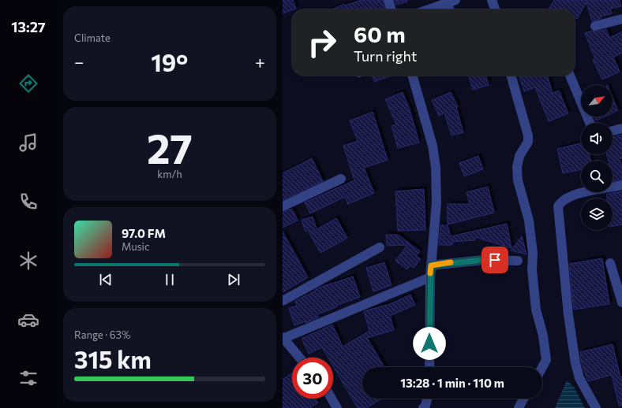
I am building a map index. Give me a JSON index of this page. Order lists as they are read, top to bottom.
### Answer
{
  "north": "top right",
  "page": {
    "tabs": "13:27",
    "tile": [
      "Climate",
      ["27", "km/h"],
      ["Range · 63%", "315 km"]
    ],
    "turn": ["60 m", "Turn right"],
    "heat": ["−", "19°", "+"],
    "song": ["97.0 FM", "Music"],
    "limit": "30",
    "trip": "13:28 · 1 min · 110 m"
  }
}
